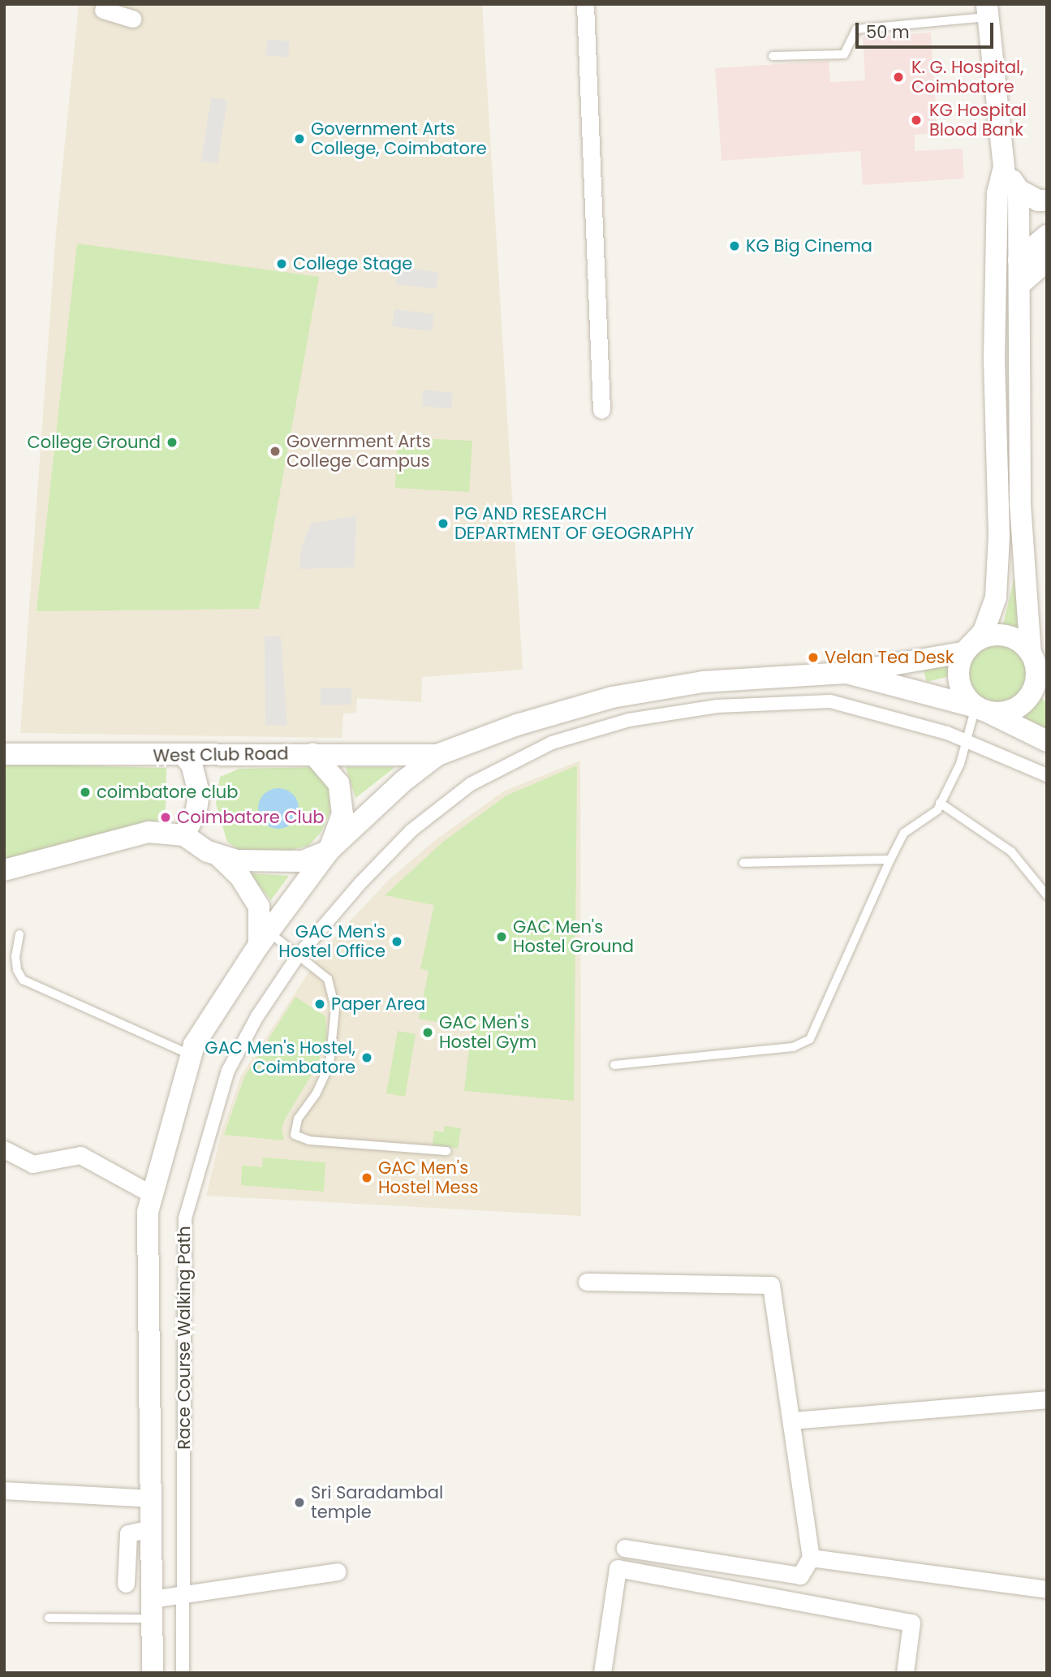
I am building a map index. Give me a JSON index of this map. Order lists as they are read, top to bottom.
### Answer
{
  "streets": {
    "street": ["West Club Road", "Race Course Walking Path"]
  },
  "places": [
    "K. G. Hospital, Coimbatore",
    "KG Hospital Blood Bank",
    "Government Arts College, Coimbatore",
    "KG Big Cinema",
    "College Stage",
    "College Ground",
    "Government Arts College Campus",
    "PG AND RESEARCH DEPARTMENT OF GEOGRAPHY",
    "Velan Tea Desk",
    "coimbatore club",
    "Coimbatore Club",
    "GAC Men's Hostel Ground",
    "GAC Men's Hostel Office",
    "Paper Area",
    "GAC Men's Hostel Gym",
    "GAC Men's Hostel, Coimbatore",
    "GAC Men's Hostel Mess",
    "Sri Saradambal temple"
  ],
  "scale_bar": "50 m"
}
